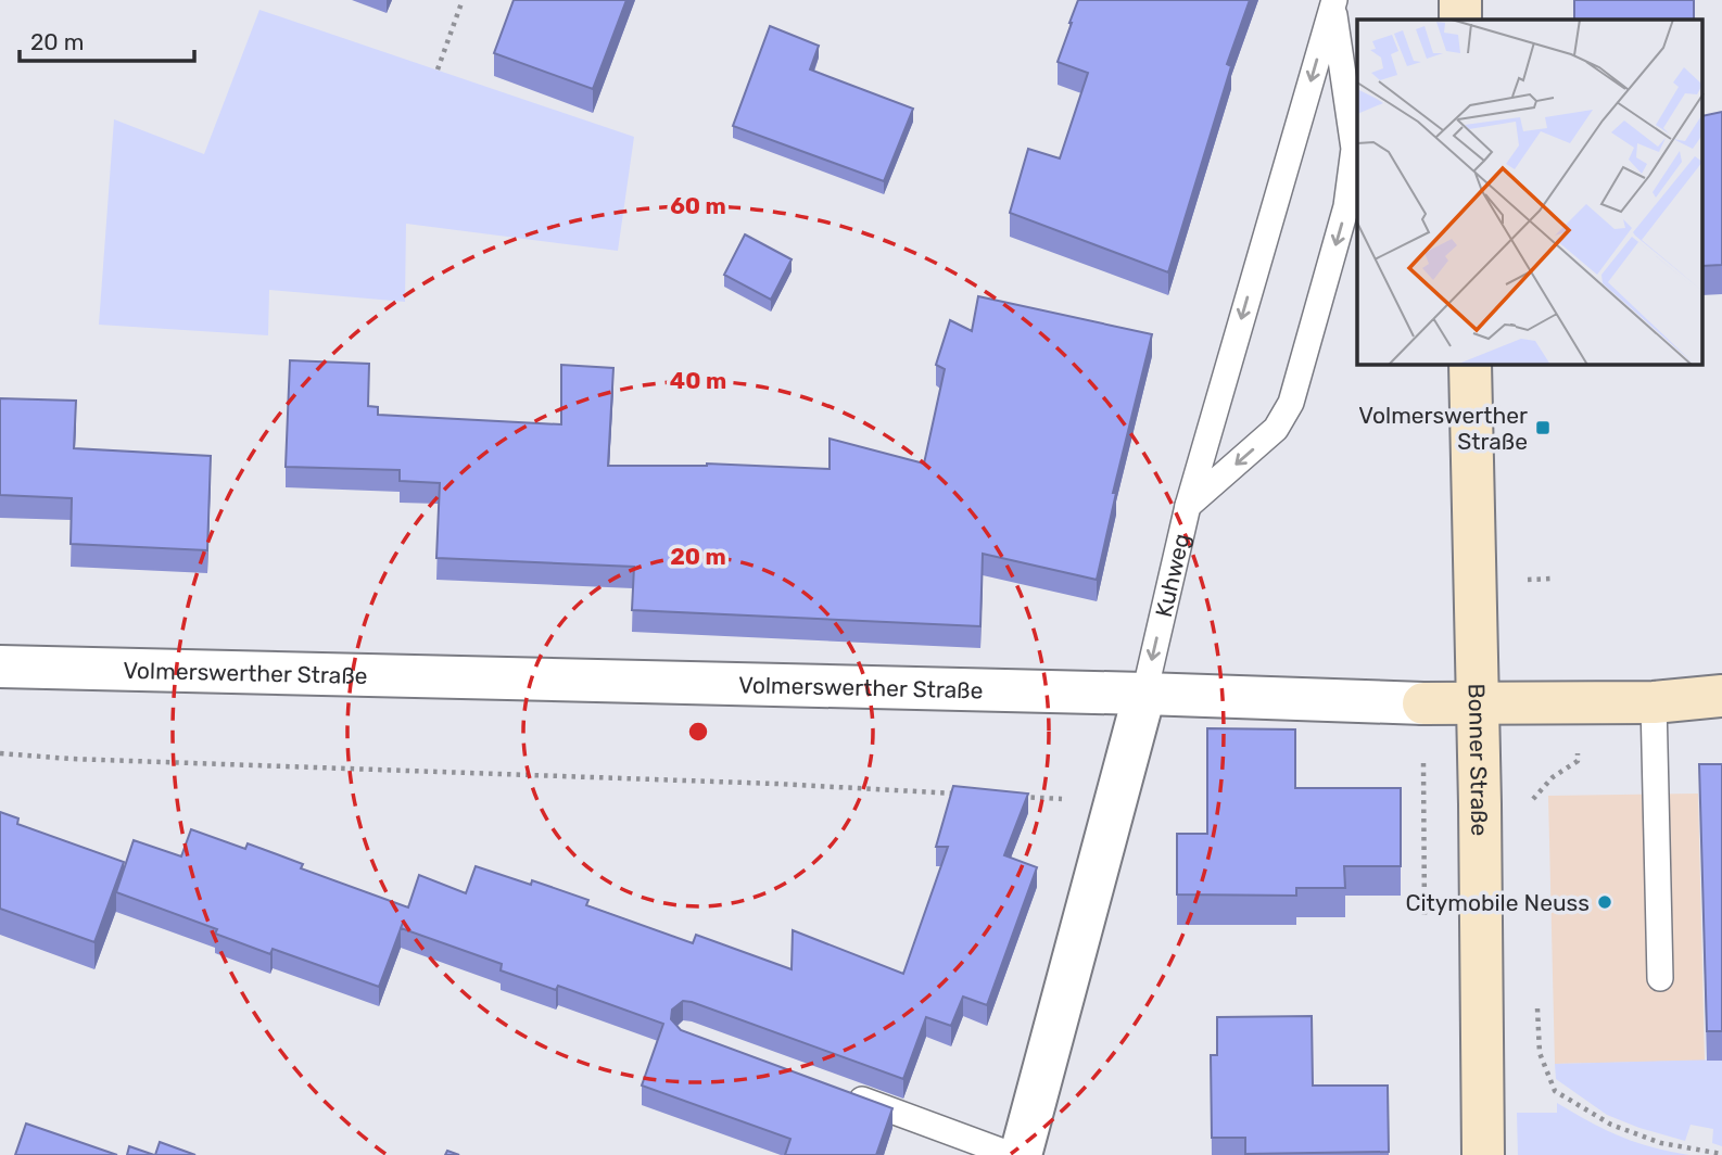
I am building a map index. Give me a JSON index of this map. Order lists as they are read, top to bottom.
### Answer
{
  "streets": {
    "main road": ["Volmerswerther Straße", "Bonner Straße"],
    "street": ["Kuhweg"]
  },
  "crossings": [
    ["Kuhweg", "Volmerswerther Straße"],
    ["Volmerswerther Straße", "Bonner Straße"]
  ],
  "places": {
    "transit": ["Volmerswerther Straße"],
    "other": ["Citymobile Neuss"]
  },
  "scale_bar": "20 m",
  "rings": ["60 m", "40 m", "20 m"]
}
